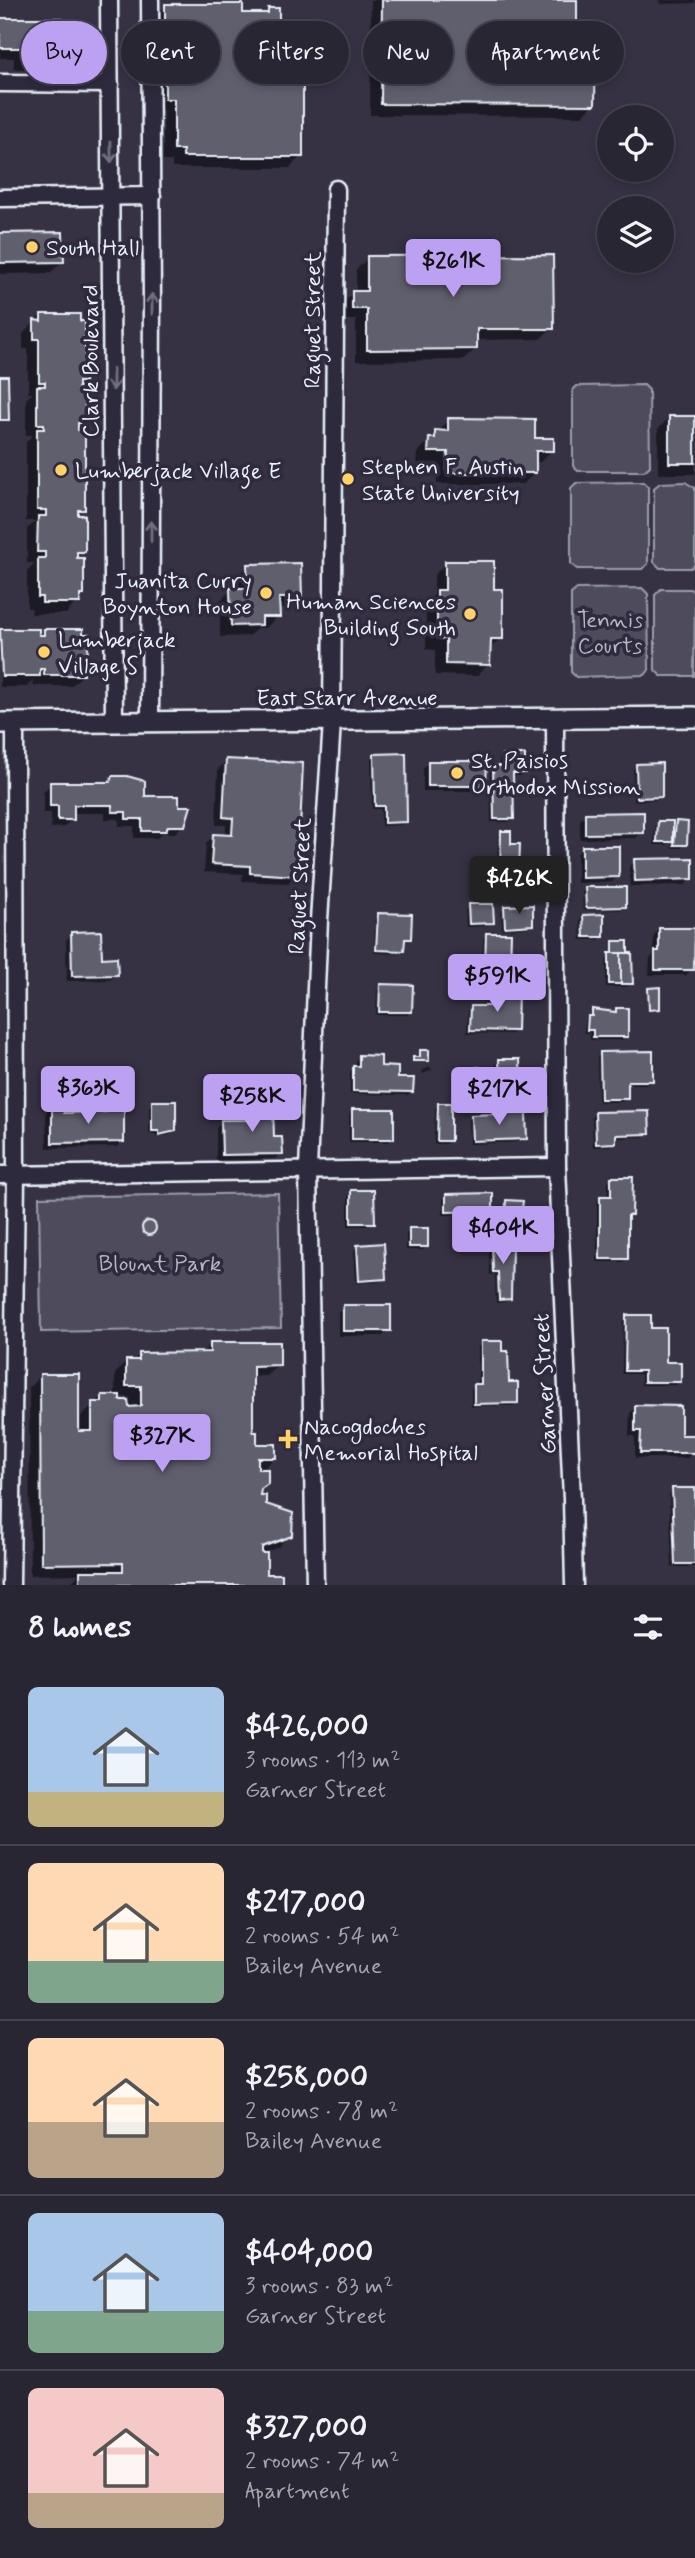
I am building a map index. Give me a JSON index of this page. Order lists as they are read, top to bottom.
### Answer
{
  "streets": {
    "main road": ["East Starr Avenue"],
    "street": ["Raguet Street", "Clark Boulevard", "Garner Street"]
  },
  "crossings": [
    ["Raguet Street", "East Starr Avenue"],
    ["Clark Boulevard", "East Starr Avenue"],
    ["East Starr Avenue", "Garner Street"]
  ],
  "parks": ["Tennis Courts", "Blount Park"],
  "places": {
    "other": [
      "South Hall",
      "Lumberjack Village E",
      "Stephen F. Austin State University",
      "Juanita Curry Boynton House",
      "Human Sciences Building South",
      "Lumberjack Village S",
      "St. Paisios Orthodox Mission"
    ],
    "health": ["Nacogdoches Memorial Hospital"]
  },
  "page": {
    "chip": [
      "Buy",
      "Rent",
      "Filters",
      "New",
      "Apartment"
    ],
    "price": [
      "$261K",
      "$426K",
      "$591K",
      "$363K",
      "$217K",
      "$258K",
      "$404K",
      "$327K"
    ],
    "heading": "8 homes",
    "list": [
      {
        "name": "$426,000",
        "note": "3 rooms · 113 m² · Garner Street"
      },
      {
        "name": "$217,000",
        "note": "2 rooms · 54 m² · Bailey Avenue"
      },
      {
        "name": "$258,000",
        "note": "2 rooms · 78 m² · Bailey Avenue"
      },
      {
        "name": "$404,000",
        "note": "3 rooms · 83 m² · Garner Street"
      },
      {
        "name": "$327,000",
        "note": "2 rooms · 74 m² · Apartment"
      }
    ]
  }
}
